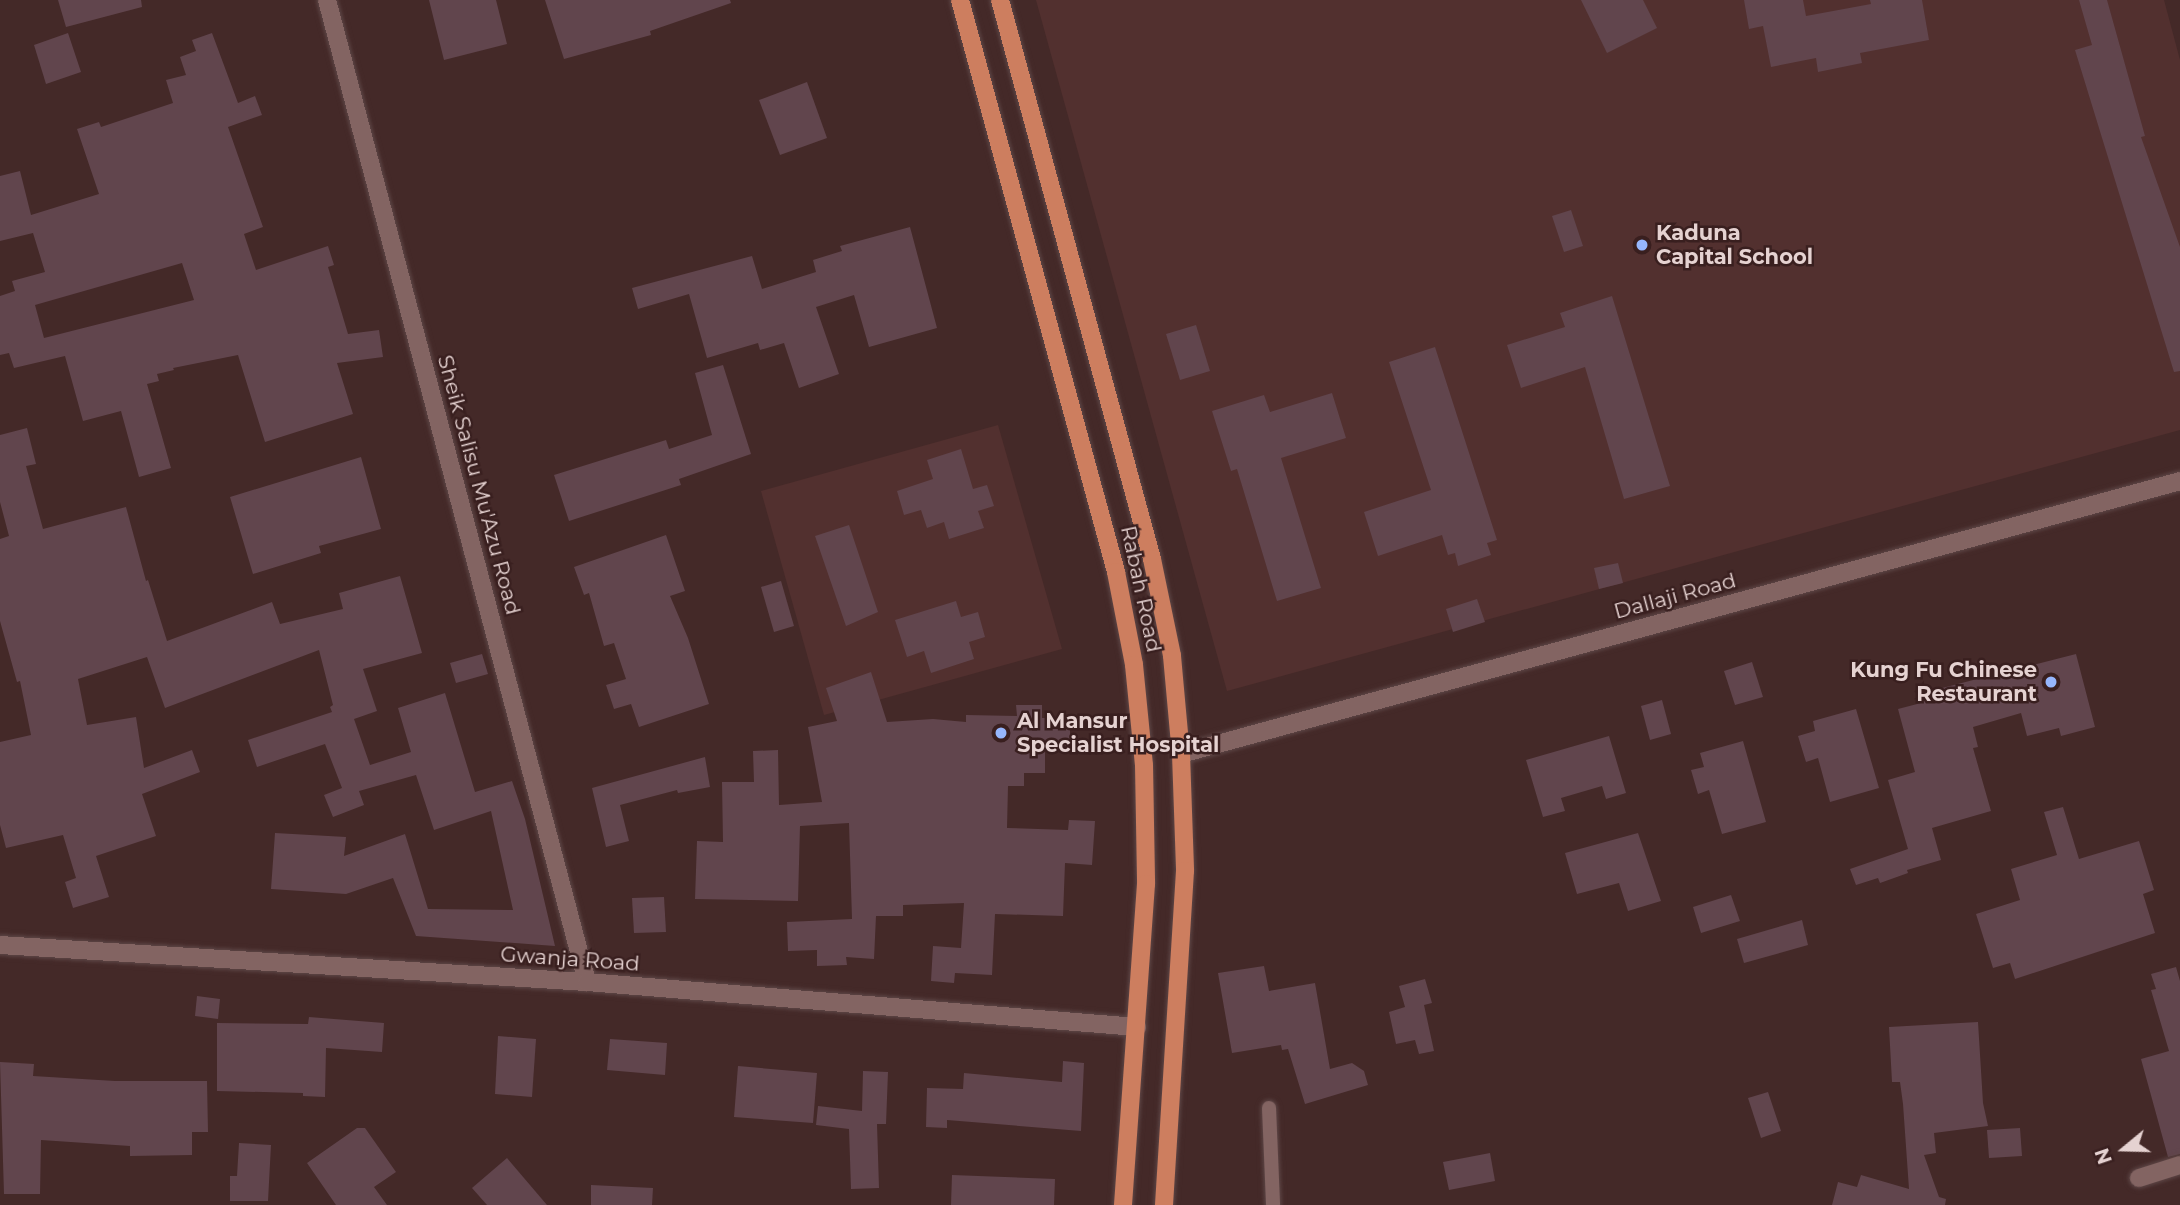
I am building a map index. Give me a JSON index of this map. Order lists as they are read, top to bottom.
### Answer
{
  "streets": {
    "main road": ["Rabah Road"],
    "street": ["Sheik Salisu Mu'Azu Road", "Dallaji Road", "Gwanja Road"]
  },
  "crossings": [
    ["Sheik Salisu Mu'Azu Road", "Gwanja Road"],
    ["Rabah Road", "Dallaji Road"],
    ["Rabah Road", "Gwanja Road"]
  ],
  "places": ["Kaduna Capital School", "Kung Fu Chinese Restaurant", "Al Mansur Specialist Hospital"],
  "north": "left"
}
